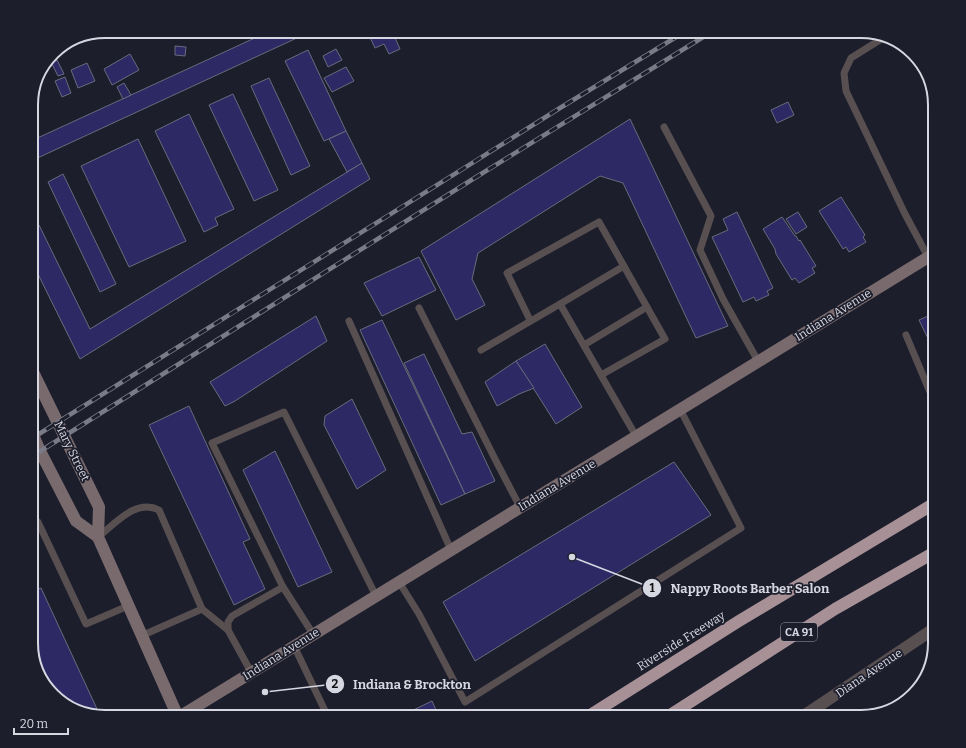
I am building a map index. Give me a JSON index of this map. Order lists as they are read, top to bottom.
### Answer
{
  "streets": {
    "highway": ["CA 91", "Riverside Freeway"],
    "main road": ["Indiana Avenue", "Mary Street"],
    "street": ["Diana Avenue"]
  },
  "places": ["Nappy Roots Barber Salon", "Indiana & Brockton"],
  "scale_bar": "20 m"
}
